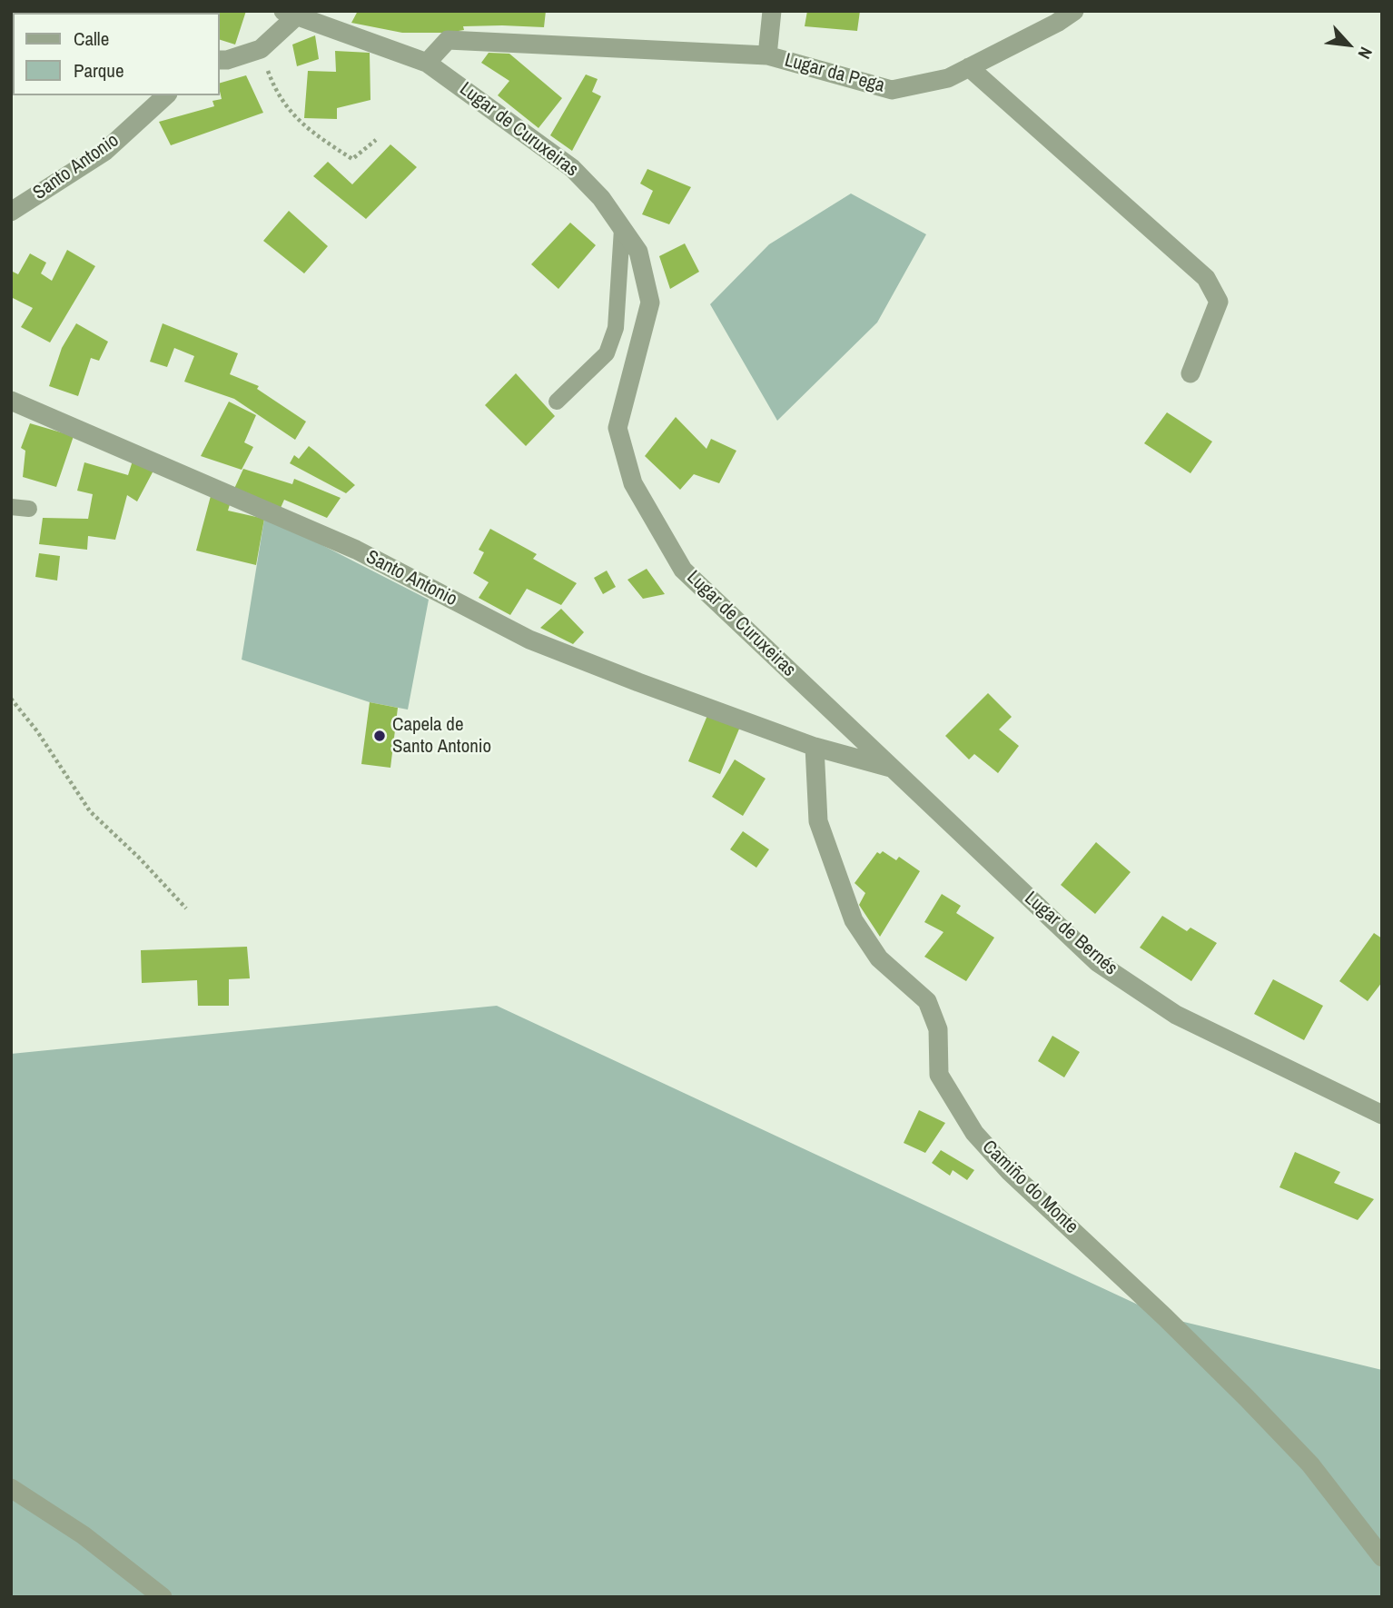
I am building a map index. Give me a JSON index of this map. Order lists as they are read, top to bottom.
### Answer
{
  "streets": {
    "street": [
      "Lugar da Pega",
      "Lugar de Curuxeiras",
      "Santo Antonio",
      "Lugar de Bernés",
      "Camiño do Monte"
    ]
  },
  "crossings": [
    ["Lugar da Pega", "Lugar de Curuxeiras"],
    ["Lugar de Curuxeiras", "Lugar de Bernés"],
    ["Santo Antonio", "Lugar de Bernés"],
    ["Santo Antonio", "Camiño do Monte"],
    ["Lugar de Bernés", "Camiño do Monte"]
  ],
  "places": ["Capela de Santo Antonio"],
  "legend": ["Calle", "Parque"],
  "north": "bottom right"
}
